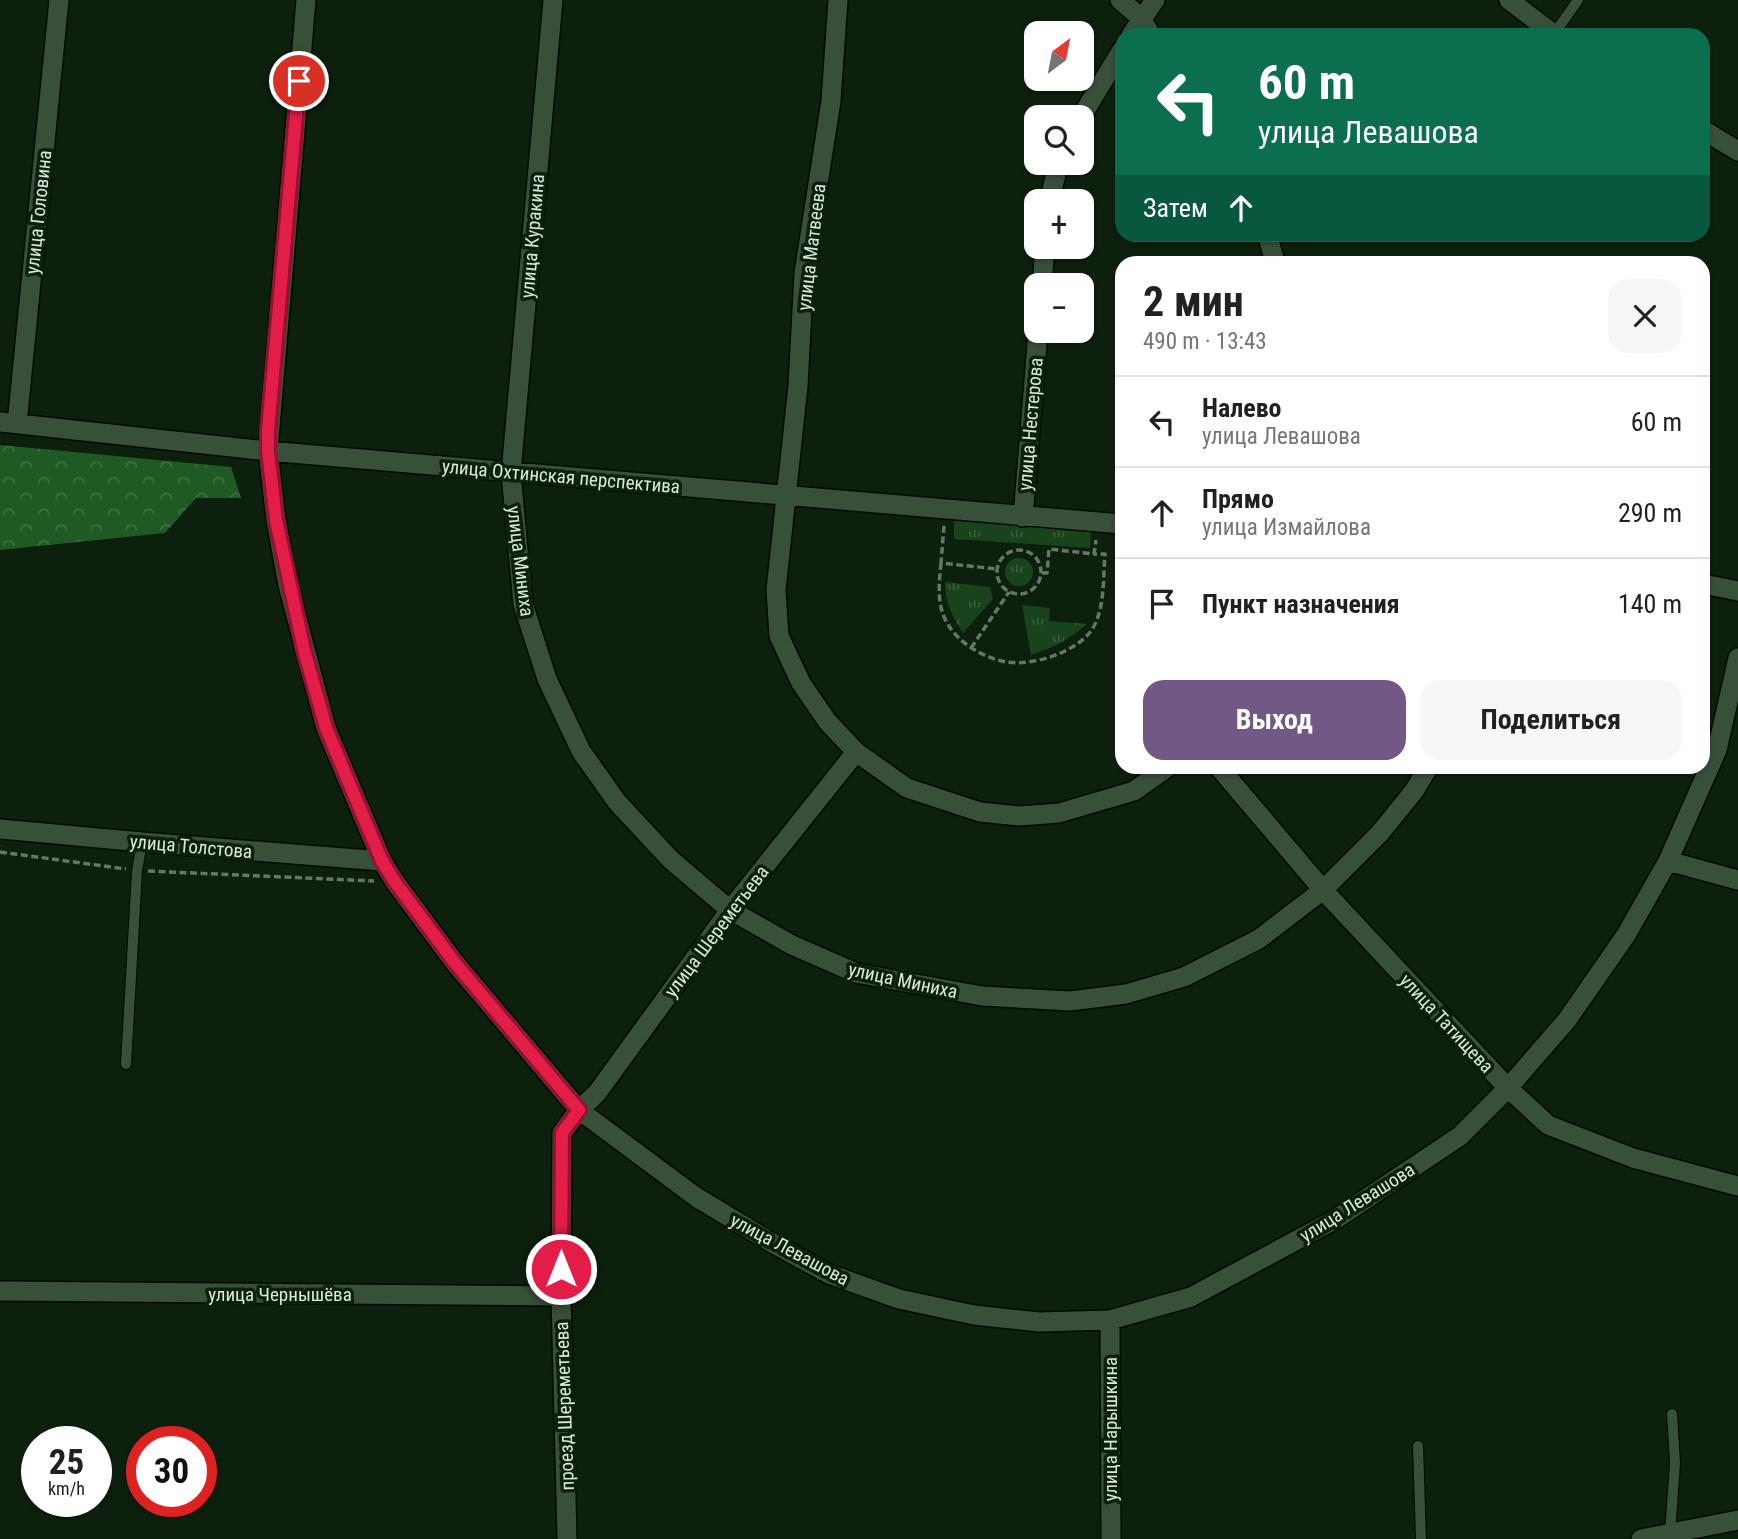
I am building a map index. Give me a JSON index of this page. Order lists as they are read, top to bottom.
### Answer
{
  "streets": {
    "street": [
      "улица Головина",
      "улица Куракина",
      "улица Матвеева",
      "улица Нестерова",
      "улица Охтинская перспектива",
      "улица Миниха",
      "улица Толстова",
      "улица Шереметьева",
      "улица Татищева",
      "улица Левашова",
      "улица Чернышёва",
      "проезд Шереметьева",
      "улица Нарышкина"
    ]
  },
  "crossings": [
    ["улица Головина", "улица Охтинская перспектива"],
    ["улица Куракина", "улица Охтинская перспектива"],
    ["улица Куракина", "улица Миниха"],
    ["улица Матвеева", "улица Охтинская перспектива"],
    ["улица Матвеева", "улица Шереметьева"],
    ["улица Нестерова", "улица Охтинская перспектива"],
    ["улица Охтинская перспектива", "улица Миниха"],
    ["улица Охтинская перспектива", "улица Левашова"],
    ["улица Миниха", "улица Шереметьева"],
    ["улица Миниха", "улица Татищева"],
    ["улица Толстова", "улица Левашова"],
    ["улица Шереметьева", "улица Левашова"],
    ["улица Шереметьева", "проезд Шереметьева"],
    ["улица Татищева", "улица Левашова"],
    ["улица Левашова", "проезд Шереметьева"],
    ["улица Левашова", "улица Нарышкина"],
    ["улица Чернышёва", "проезд Шереметьева"]
  ],
  "north": "top right",
  "page": {
    "map_buttons": ["+", "−"],
    "turn": ["60 m", "улица Левашова"],
    "then": "Затем",
    "heading": ["2 мин", "490 m · 13:43"],
    "list": [
      {
        "name": "Налево",
        "note": "улица Левашова",
        "value": "60 m"
      },
      {
        "name": "Прямо",
        "note": "улица Измайлова",
        "value": "290 m"
      },
      {
        "name": "Пункт назначения",
        "value": "140 m"
      }
    ],
    "buttons": ["Выход", "Поделиться"],
    "speed": "25 km/h",
    "limit": "30"
  }
}
